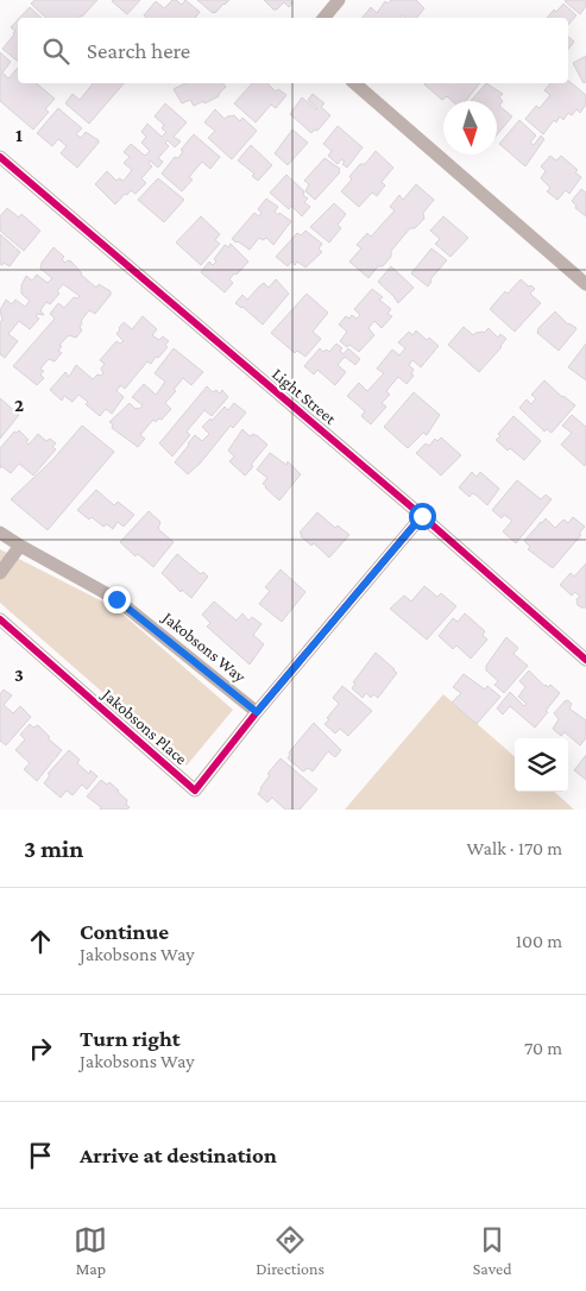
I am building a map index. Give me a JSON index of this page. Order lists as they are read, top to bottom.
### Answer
{
  "streets": {
    "street": ["Light Street", "Jakobsons Way", "Jakobsons Place"]
  },
  "crossings": [
    ["Jakobsons Way", "Jakobsons Place"]
  ],
  "north": "bottom",
  "page": {
    "search": "Search here",
    "heading": ["3 min", "Walk · 170 m"],
    "list": [
      ["Continue", "Jakobsons Way", "100 m"],
      ["Turn right", "Jakobsons Way", "70 m"],
      "Arrive at destination"
    ],
    "nav": ["Map", "Directions", "Saved"]
  },
  "grid": {
    "rows": ["1", "2", "3"]
  }
}
